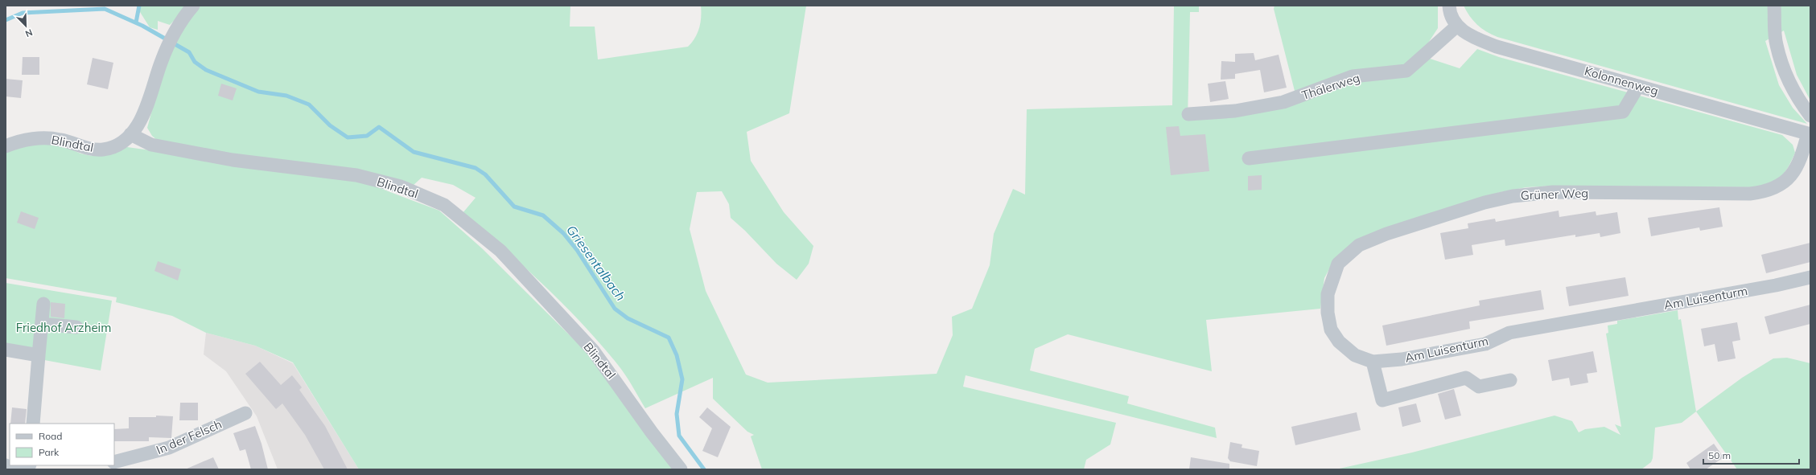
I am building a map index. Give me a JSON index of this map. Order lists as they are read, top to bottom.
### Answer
{
  "streets": {
    "street": [
      "Kolonnenweg",
      "Thälerweg",
      "Blindtal",
      "Grüner Weg",
      "Am Luisenturm",
      "In der Felsch"
    ]
  },
  "crossings": [
    ["Kolonnenweg", "Thälerweg"],
    ["Kolonnenweg", "Grüner Weg"],
    ["Grüner Weg", "Am Luisenturm"]
  ],
  "water": ["Griesentalbach"],
  "parks": ["Friedhof Arzheim"],
  "legend": ["Road", "Park"],
  "scale_bar": "50 m",
  "north": "bottom right"
}
